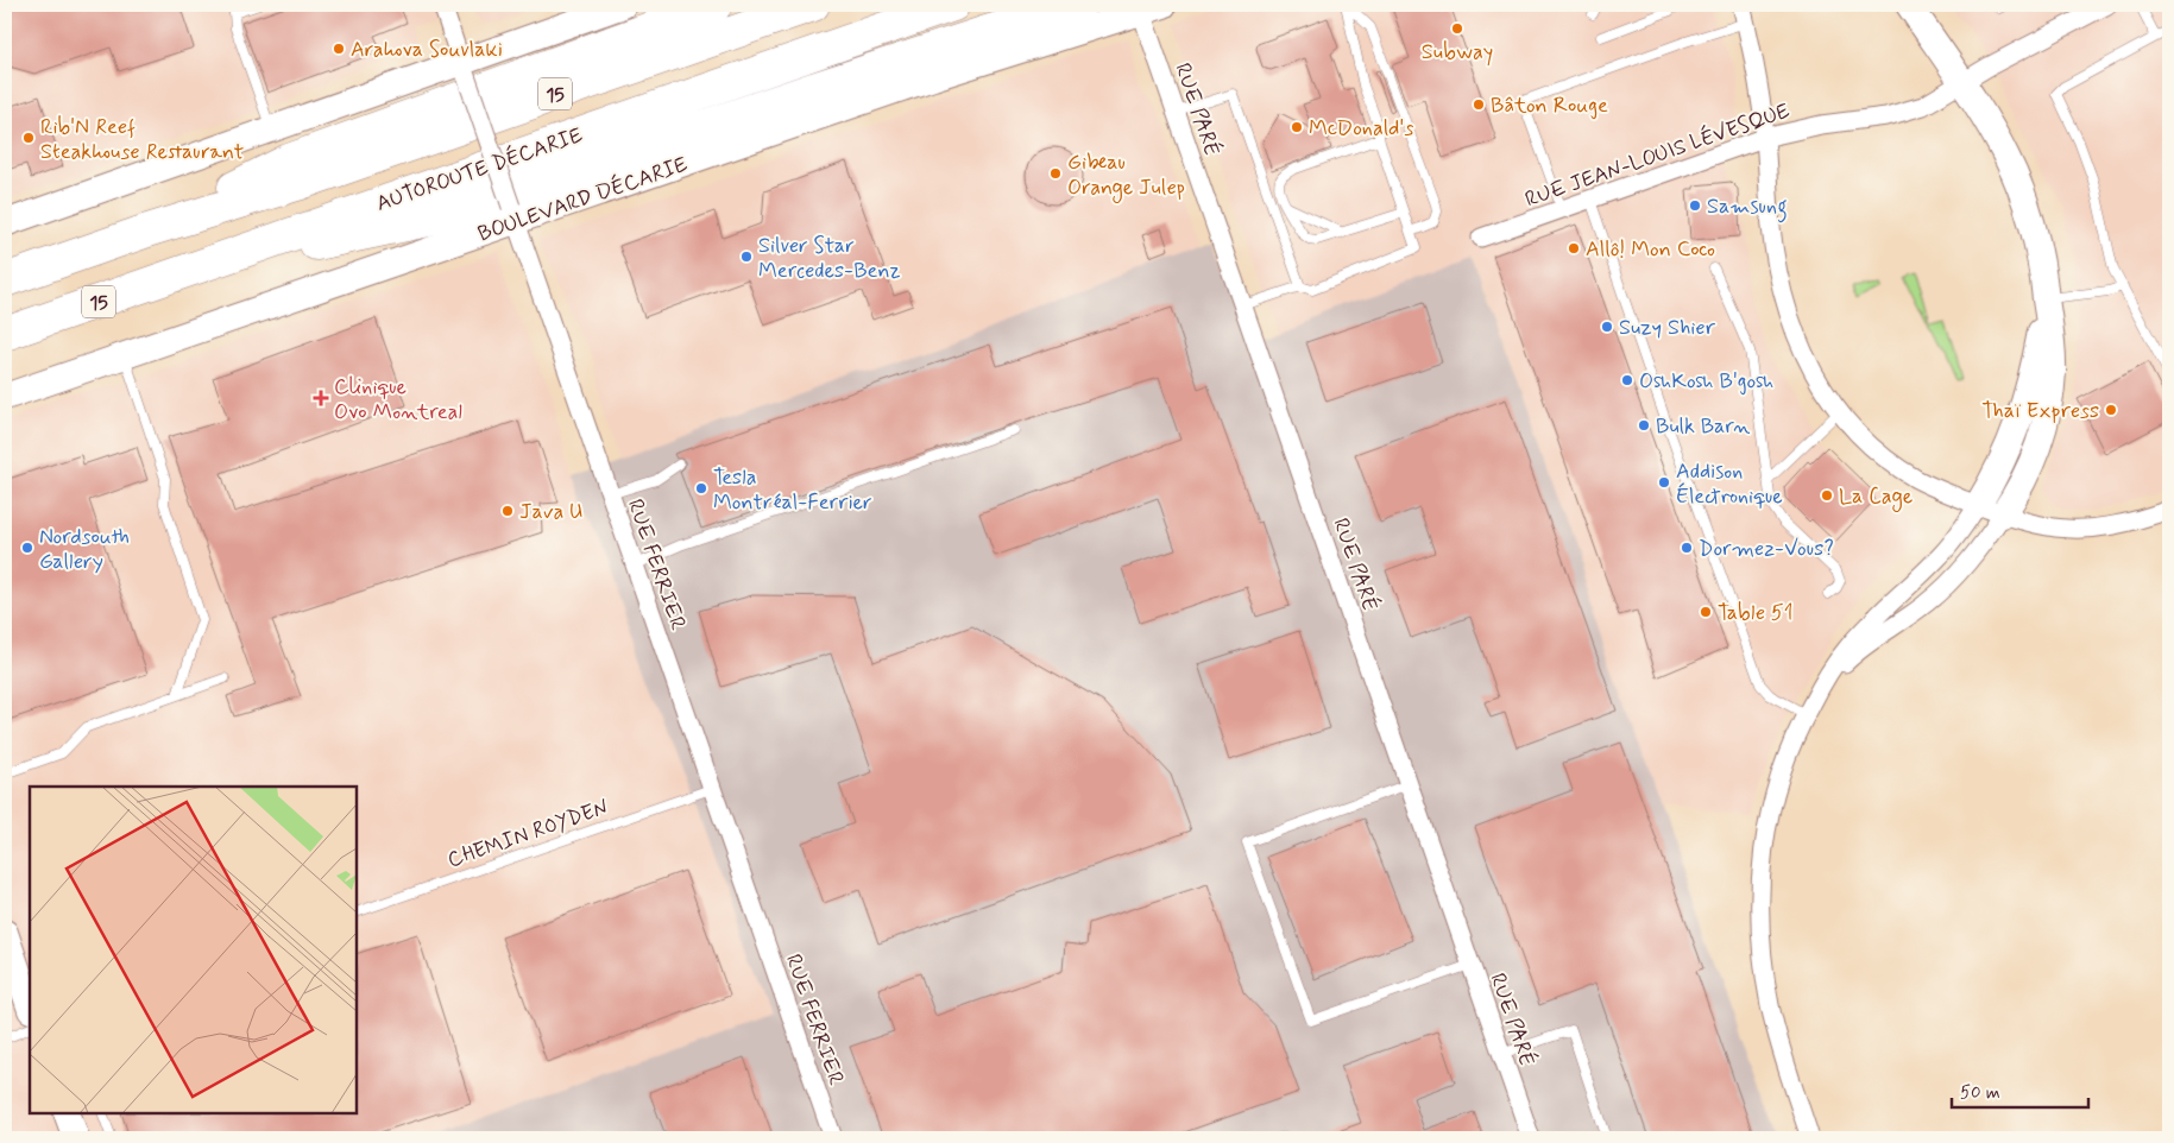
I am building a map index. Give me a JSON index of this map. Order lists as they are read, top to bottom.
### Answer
{
  "streets": {
    "highway": ["15", "AUTOROUTE DÉCARIE"],
    "main road": ["BOULEVARD DÉCARIE"],
    "street": ["RUE PARÉ", "RUE JEAN-LOUIS LÉVESQUE", "RUE FERRIER"],
    "lane": ["CHEMIN ROYDEN"]
  },
  "crossings": [
    ["RUE PARÉ", "BOULEVARD DÉCARIE"],
    ["BOULEVARD DÉCARIE", "RUE FERRIER"],
    ["RUE FERRIER", "CHEMIN ROYDEN"]
  ],
  "places": {
    "other": [
      "Subway",
      "Arahova Souvlaki",
      "Bâton Rouge",
      "McDonald's",
      "Rib'N Reef Steakhouse Restaurant",
      "Gibeau Orange Julep",
      "Samsung",
      "Allô! Mon Coco",
      "Silver Star Mercedes-Benz",
      "Suzy Shier",
      "OshKosh B'gosh",
      "Thaï Express",
      "Bulk Barn",
      "Addison Électronique",
      "Tesla Montréal-Ferrier",
      "La Cage",
      "Java U",
      "Nordsouth Gallery",
      "Dormez-Vous?",
      "Table 51"
    ],
    "health": ["Clinique Ovo Montreal"]
  },
  "scale_bar": "50 m"
}
